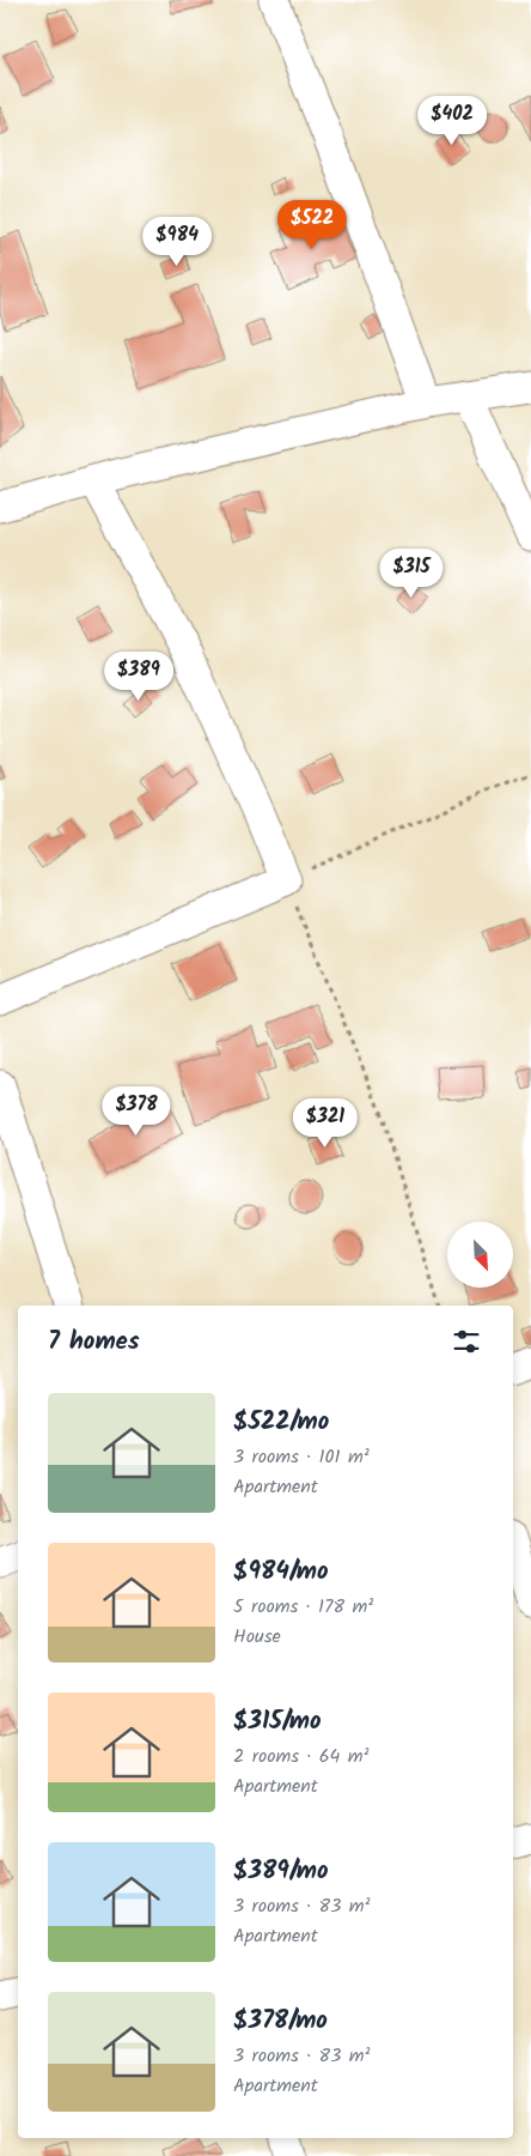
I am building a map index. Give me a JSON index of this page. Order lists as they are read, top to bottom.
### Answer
{
  "north": "bottom right",
  "page": {
    "price": [
      "$402",
      "$522",
      "$984",
      "$315",
      "$389",
      "$378",
      "$321"
    ],
    "heading": "7 homes",
    "list": [
      {
        "name": "$522/mo",
        "note": "3 rooms · 101 m² · Apartment"
      },
      {
        "name": "$984/mo",
        "note": "5 rooms · 178 m² · House"
      },
      {
        "name": "$315/mo",
        "note": "2 rooms · 64 m² · Apartment"
      },
      {
        "name": "$389/mo",
        "note": "3 rooms · 83 m² · Apartment"
      },
      {
        "name": "$378/mo",
        "note": "3 rooms · 83 m² · Apartment"
      }
    ]
  }
}
